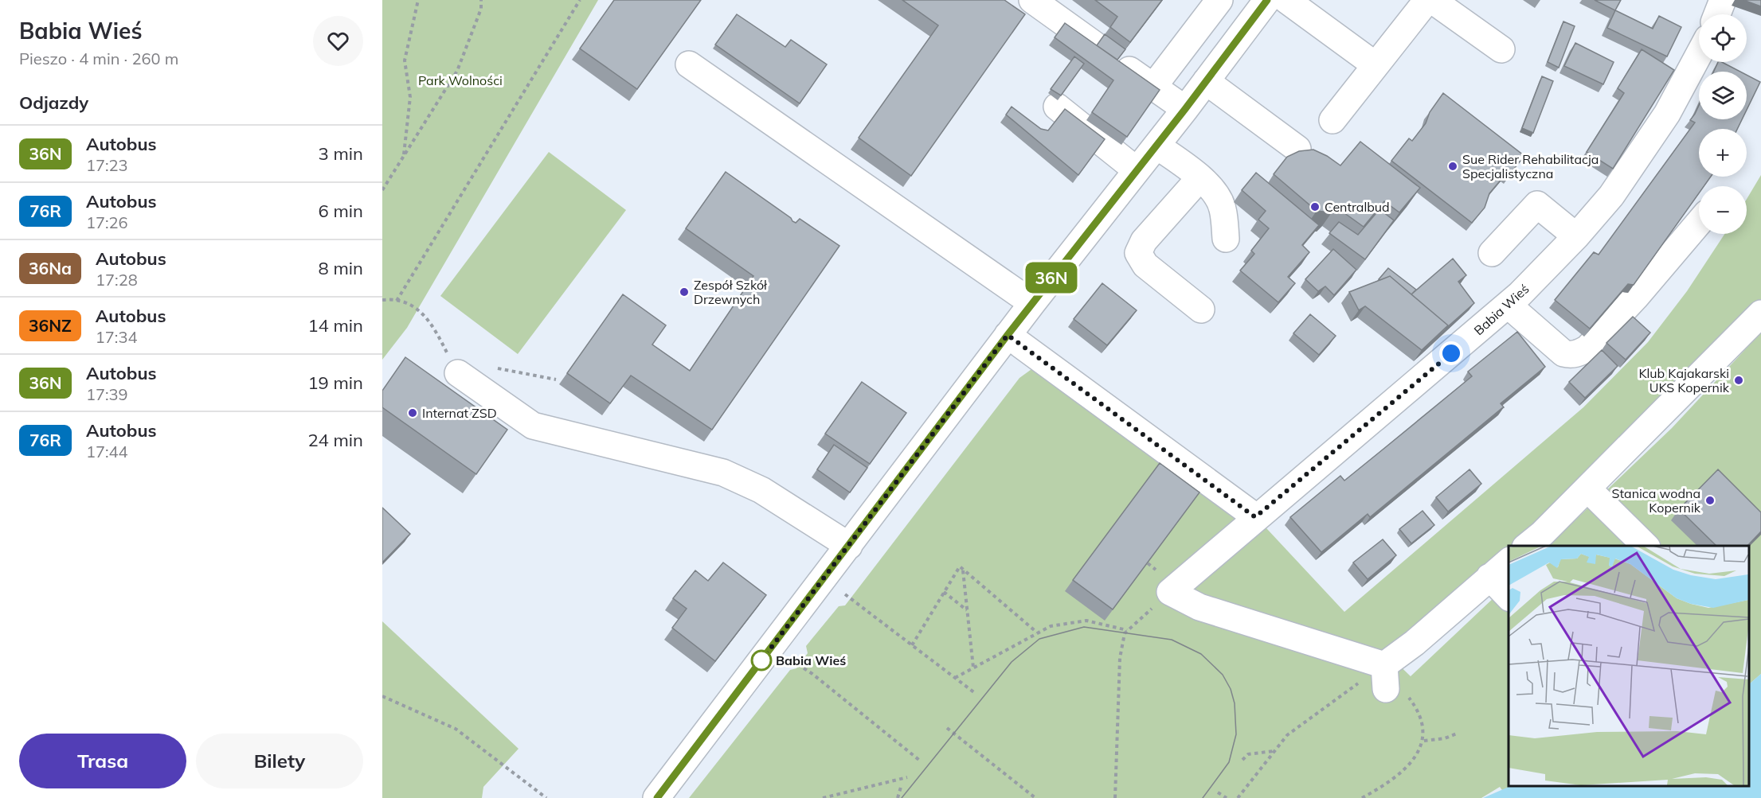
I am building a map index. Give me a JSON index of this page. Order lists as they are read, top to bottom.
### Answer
{
  "streets": {
    "street": ["Babia Wieś"]
  },
  "parks": ["Park Wolności"],
  "places": [
    "Sue Rider Rehabilitacja Specjalistyczna",
    "Centralbud",
    "Zespół Szkół Drzewnych",
    "Klub Kajakarski UKS Kopernik",
    "Internat ZSD",
    "Stanica wodna Kopernik",
    "Babia Wieś"
  ],
  "lines": ["bus line 36N"],
  "page": {
    "heading": [
      ["Babia Wieś", "Pieszo · 4 min · 260 m"],
      "Odjazdy"
    ],
    "on_map": "36N",
    "map_buttons": ["+", "−"],
    "list": [
      {
        "mark": "36N",
        "name": "Autobus",
        "note": "17:23",
        "value": "3 min"
      },
      {
        "mark": "76R",
        "name": "Autobus",
        "note": "17:26",
        "value": "6 min"
      },
      {
        "mark": "36Na",
        "name": "Autobus",
        "note": "17:28",
        "value": "8 min"
      },
      {
        "mark": "36NZ",
        "name": "Autobus",
        "note": "17:34",
        "value": "14 min"
      },
      {
        "mark": "36N",
        "name": "Autobus",
        "note": "17:39",
        "value": "19 min"
      },
      {
        "mark": "76R",
        "name": "Autobus",
        "note": "17:44",
        "value": "24 min"
      }
    ],
    "buttons": ["Trasa", "Bilety"]
  }
}
